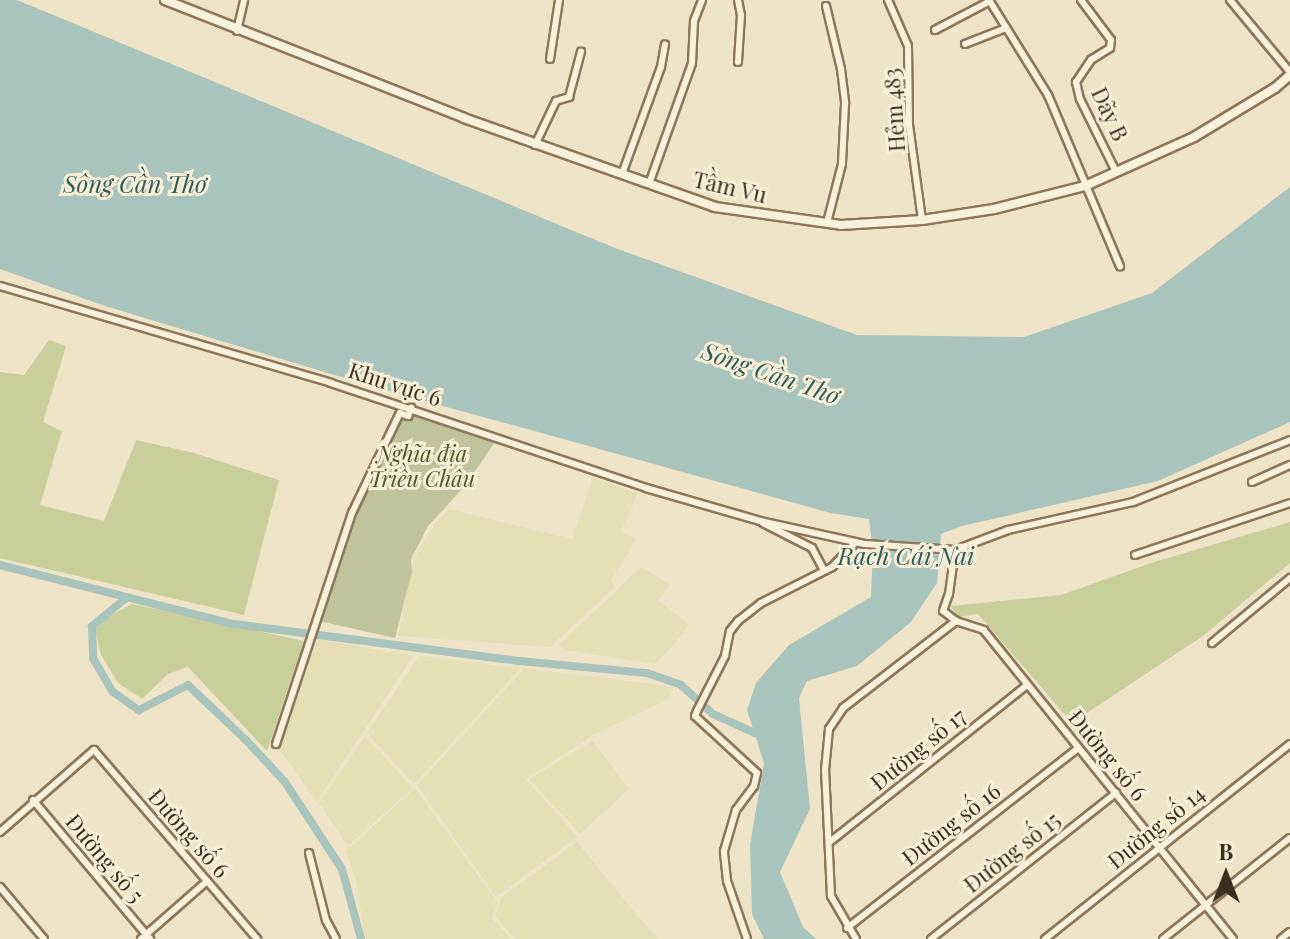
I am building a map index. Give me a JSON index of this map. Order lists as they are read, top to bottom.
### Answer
{
  "streets": {
    "street": [
      "Hẻm 483",
      "Dãy B",
      "Tầm Vu",
      "Khu vực 6",
      "Đường số 17",
      "Đường số 6",
      "Đường số 16",
      "Đường số 14",
      "Đường số 15",
      "Đường số 5"
    ]
  },
  "crossings": [
    ["Hẻm 483", "Tầm Vu"],
    ["Dãy B", "Tầm Vu"],
    ["Khu vực 6", "Đường số 6"],
    ["Đường số 17", "Đường số 6"],
    ["Đường số 6", "Đường số 16"],
    ["Đường số 6", "Đường số 14"],
    ["Đường số 6", "Đường số 15"],
    ["Đường số 6", "Đường số 5"]
  ],
  "water": ["Sông Cần Thơ", "Rạch Cái Nai"],
  "parks": ["Nghĩa địa Triều Châu"],
  "north": "top"
}
